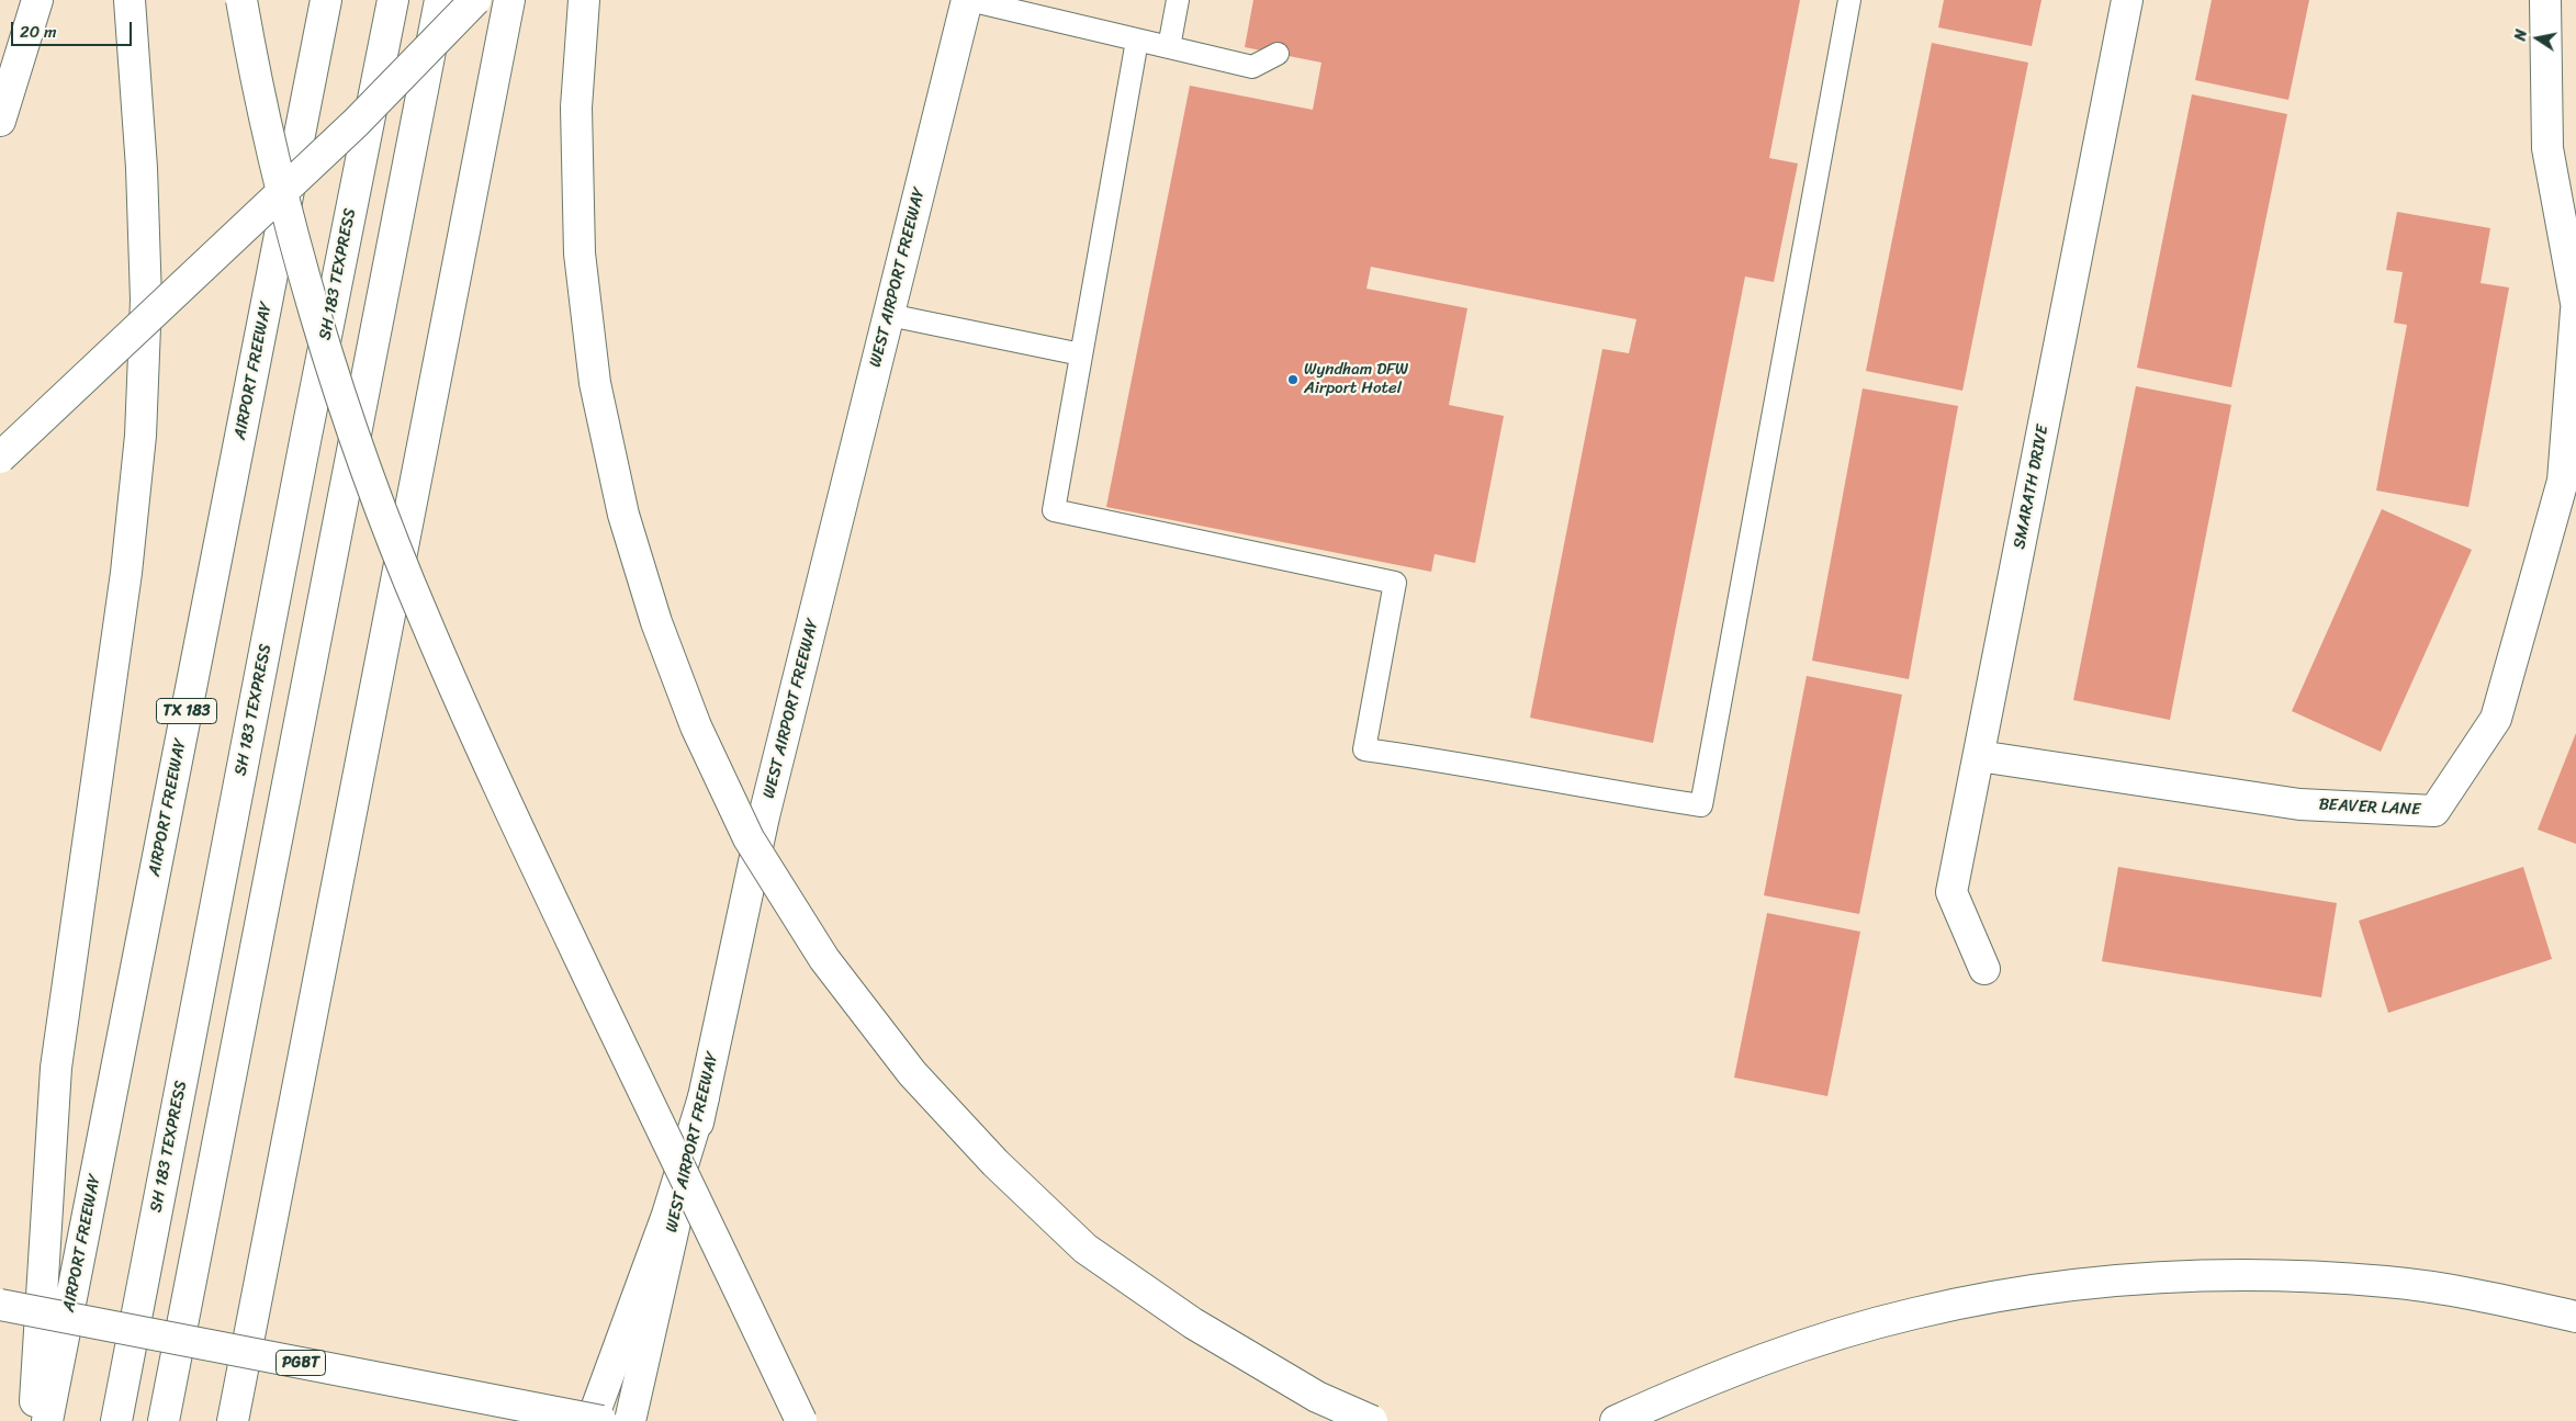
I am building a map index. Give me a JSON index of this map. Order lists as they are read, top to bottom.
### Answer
{
  "streets": {
    "main road": [
      "SH 183 TEXPRESS",
      "WEST AIRPORT FREEWAY",
      "AIRPORT FREEWAY",
      "SMARATH DRIVE",
      "TX 183",
      "BEAVER LANE",
      "PGBT"
    ]
  },
  "crossings": [
    ["SMARATH DRIVE", "BEAVER LANE"]
  ],
  "places": ["Wyndham DFW Airport Hotel"],
  "scale_bar": "20 m",
  "north": "left"
}
